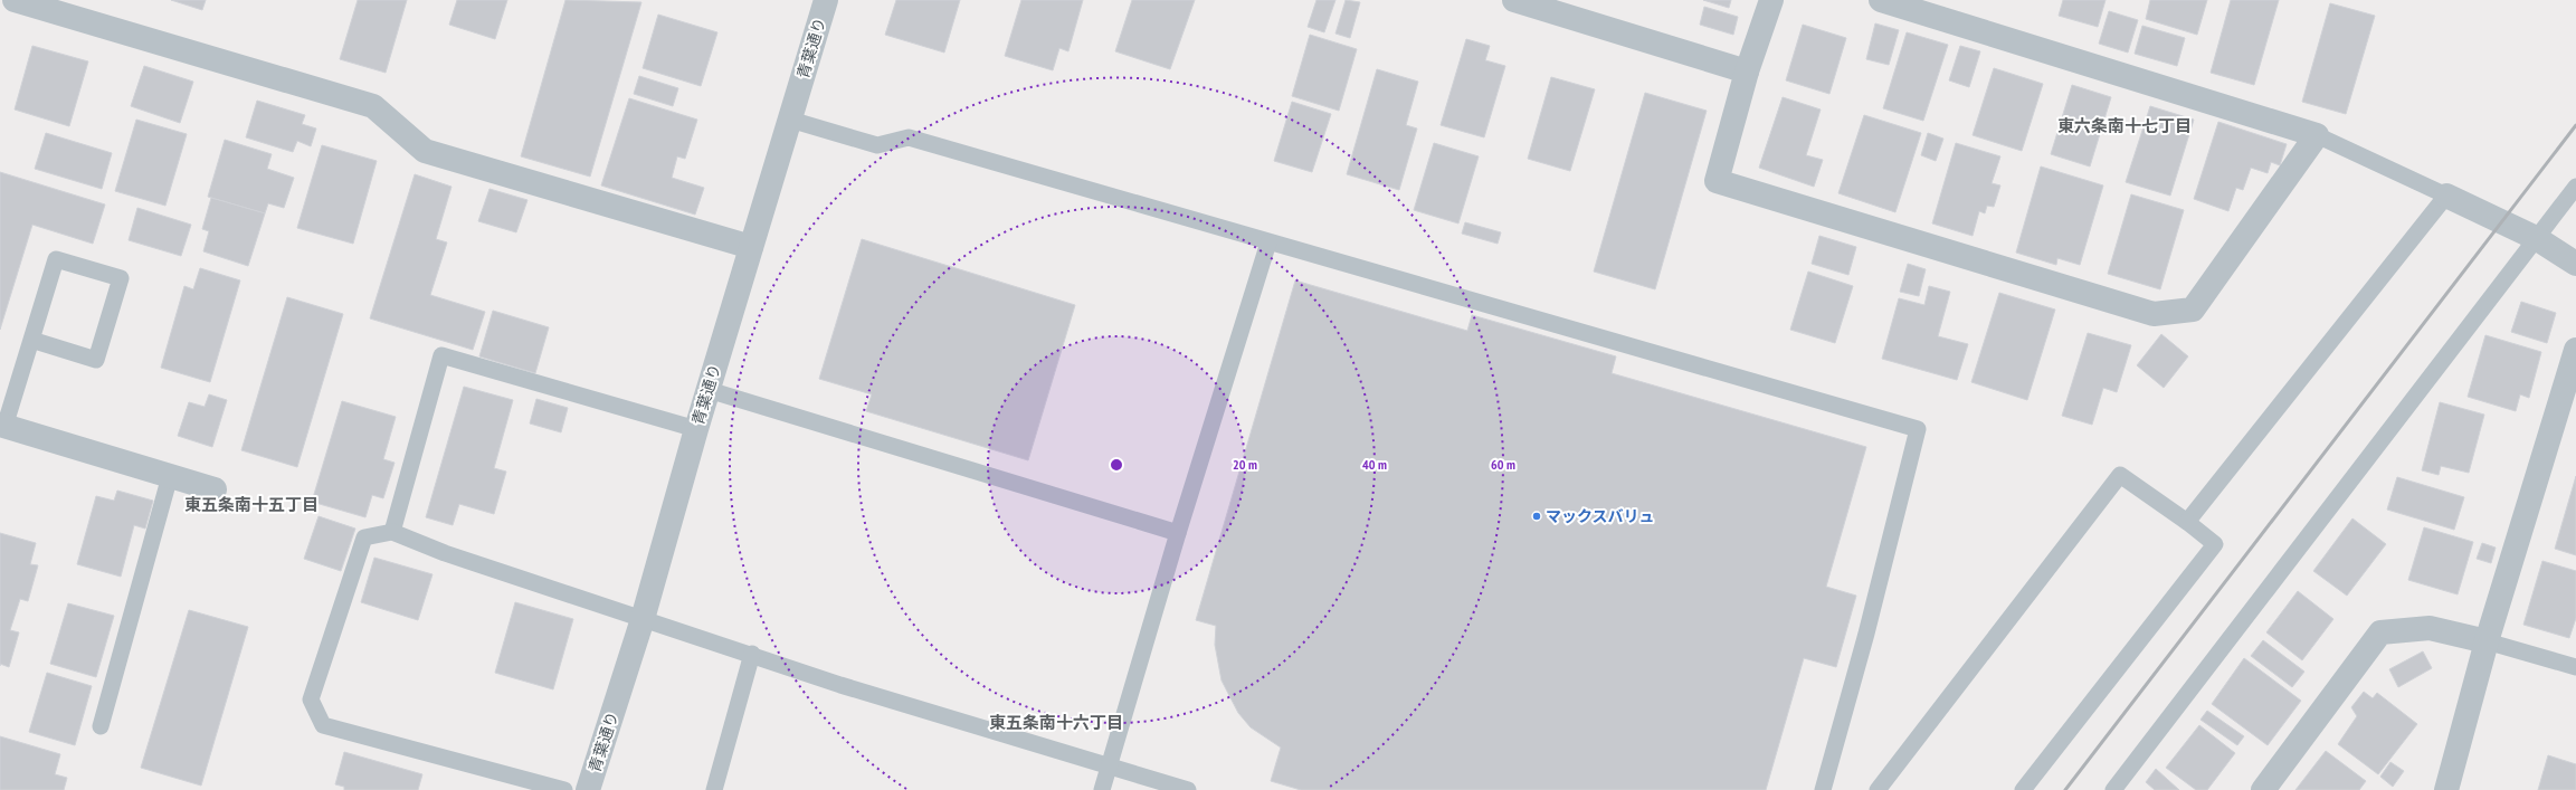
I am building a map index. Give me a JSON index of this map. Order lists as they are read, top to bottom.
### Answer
{
  "streets": {
    "street": ["青葉通り"]
  },
  "districts": ["東六条南十七丁目", "東五条南十五丁目", "東五条南十六丁目"],
  "places": ["マックスバリュ"],
  "rings": ["20 m", "40 m", "60 m"]
}
